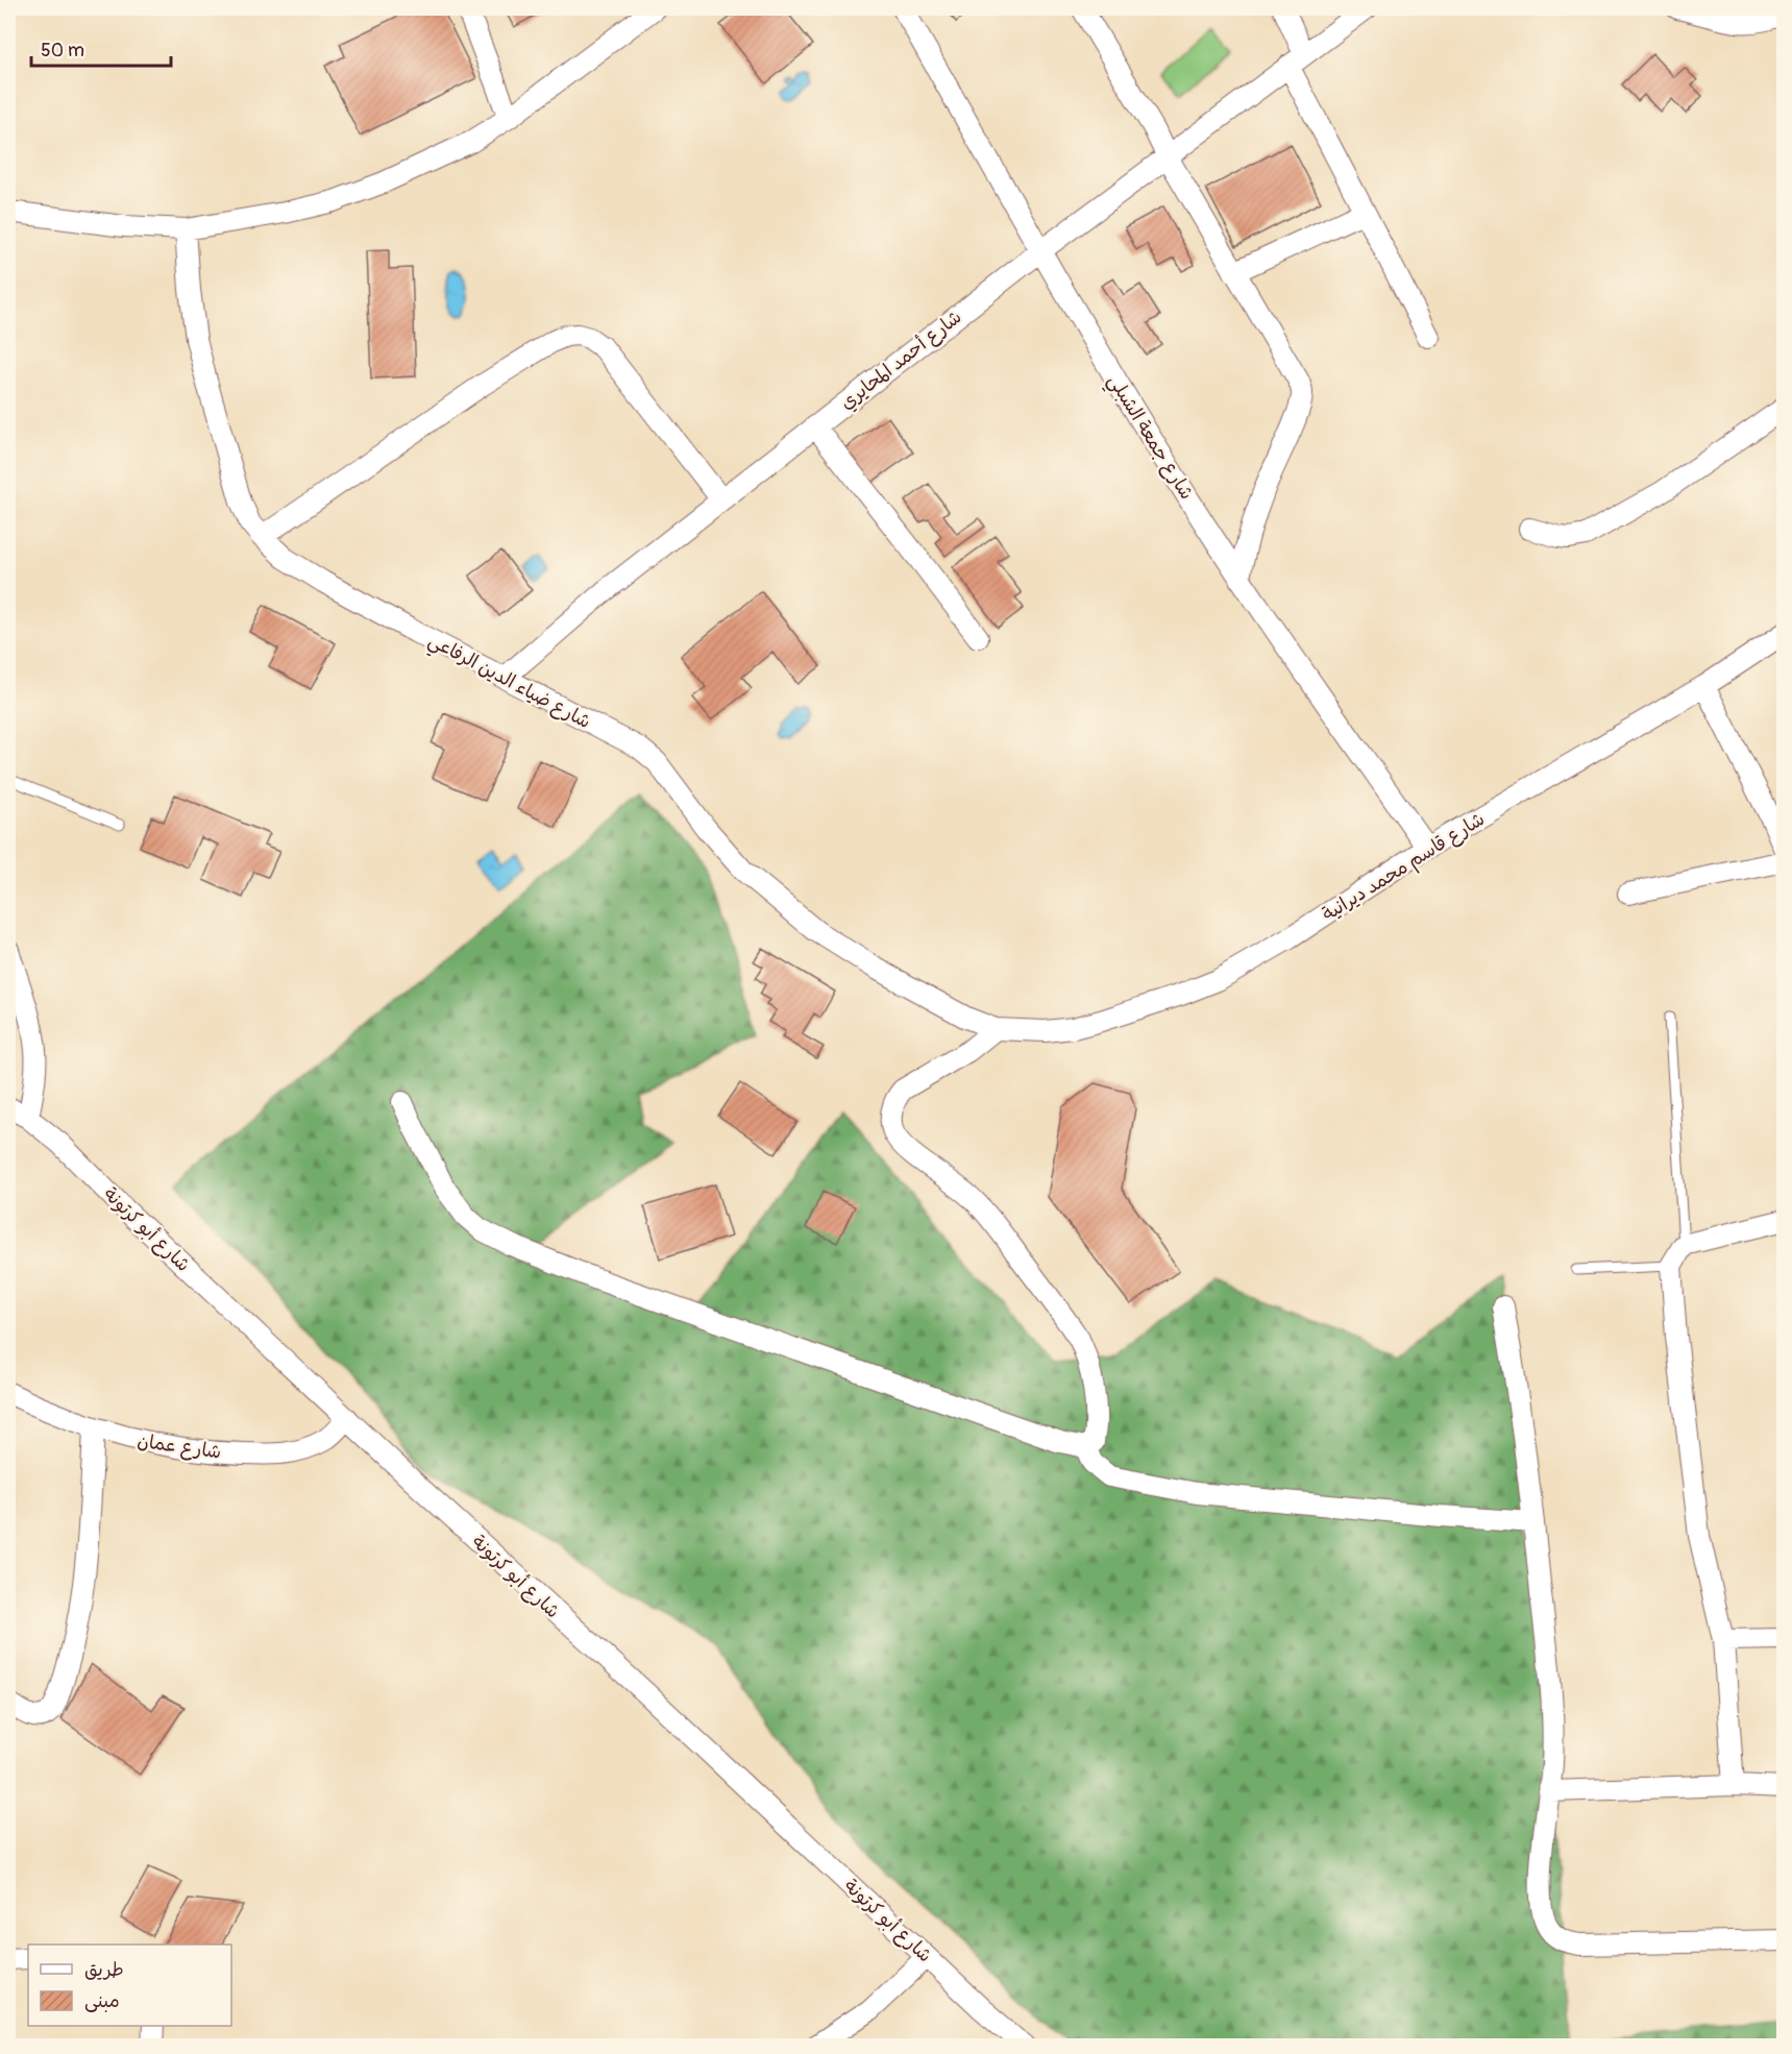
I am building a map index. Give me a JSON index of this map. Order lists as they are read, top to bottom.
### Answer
{
  "streets": {
    "street": [
      "شارع أحمد المحايري",
      "شارع جمعة الشبلي",
      "شارع ضياء الدين الرفاعي",
      "شارع قاسم محمد ديرانية",
      "شارع أبو كرتونة",
      "شارع عمان"
    ]
  },
  "crossings": [
    ["شارع أحمد المحايري", "شارع جمعة الشبلي"],
    ["شارع أحمد المحايري", "شارع ضياء الدين الرفاعي"],
    ["شارع جمعة الشبلي", "شارع قاسم محمد ديرانية"],
    ["شارع ضياء الدين الرفاعي", "شارع قاسم محمد ديرانية"],
    ["شارع أبو كرتونة", "شارع عمان"]
  ],
  "legend": ["طريق", "مبنى"],
  "scale_bar": "50 m"
}
